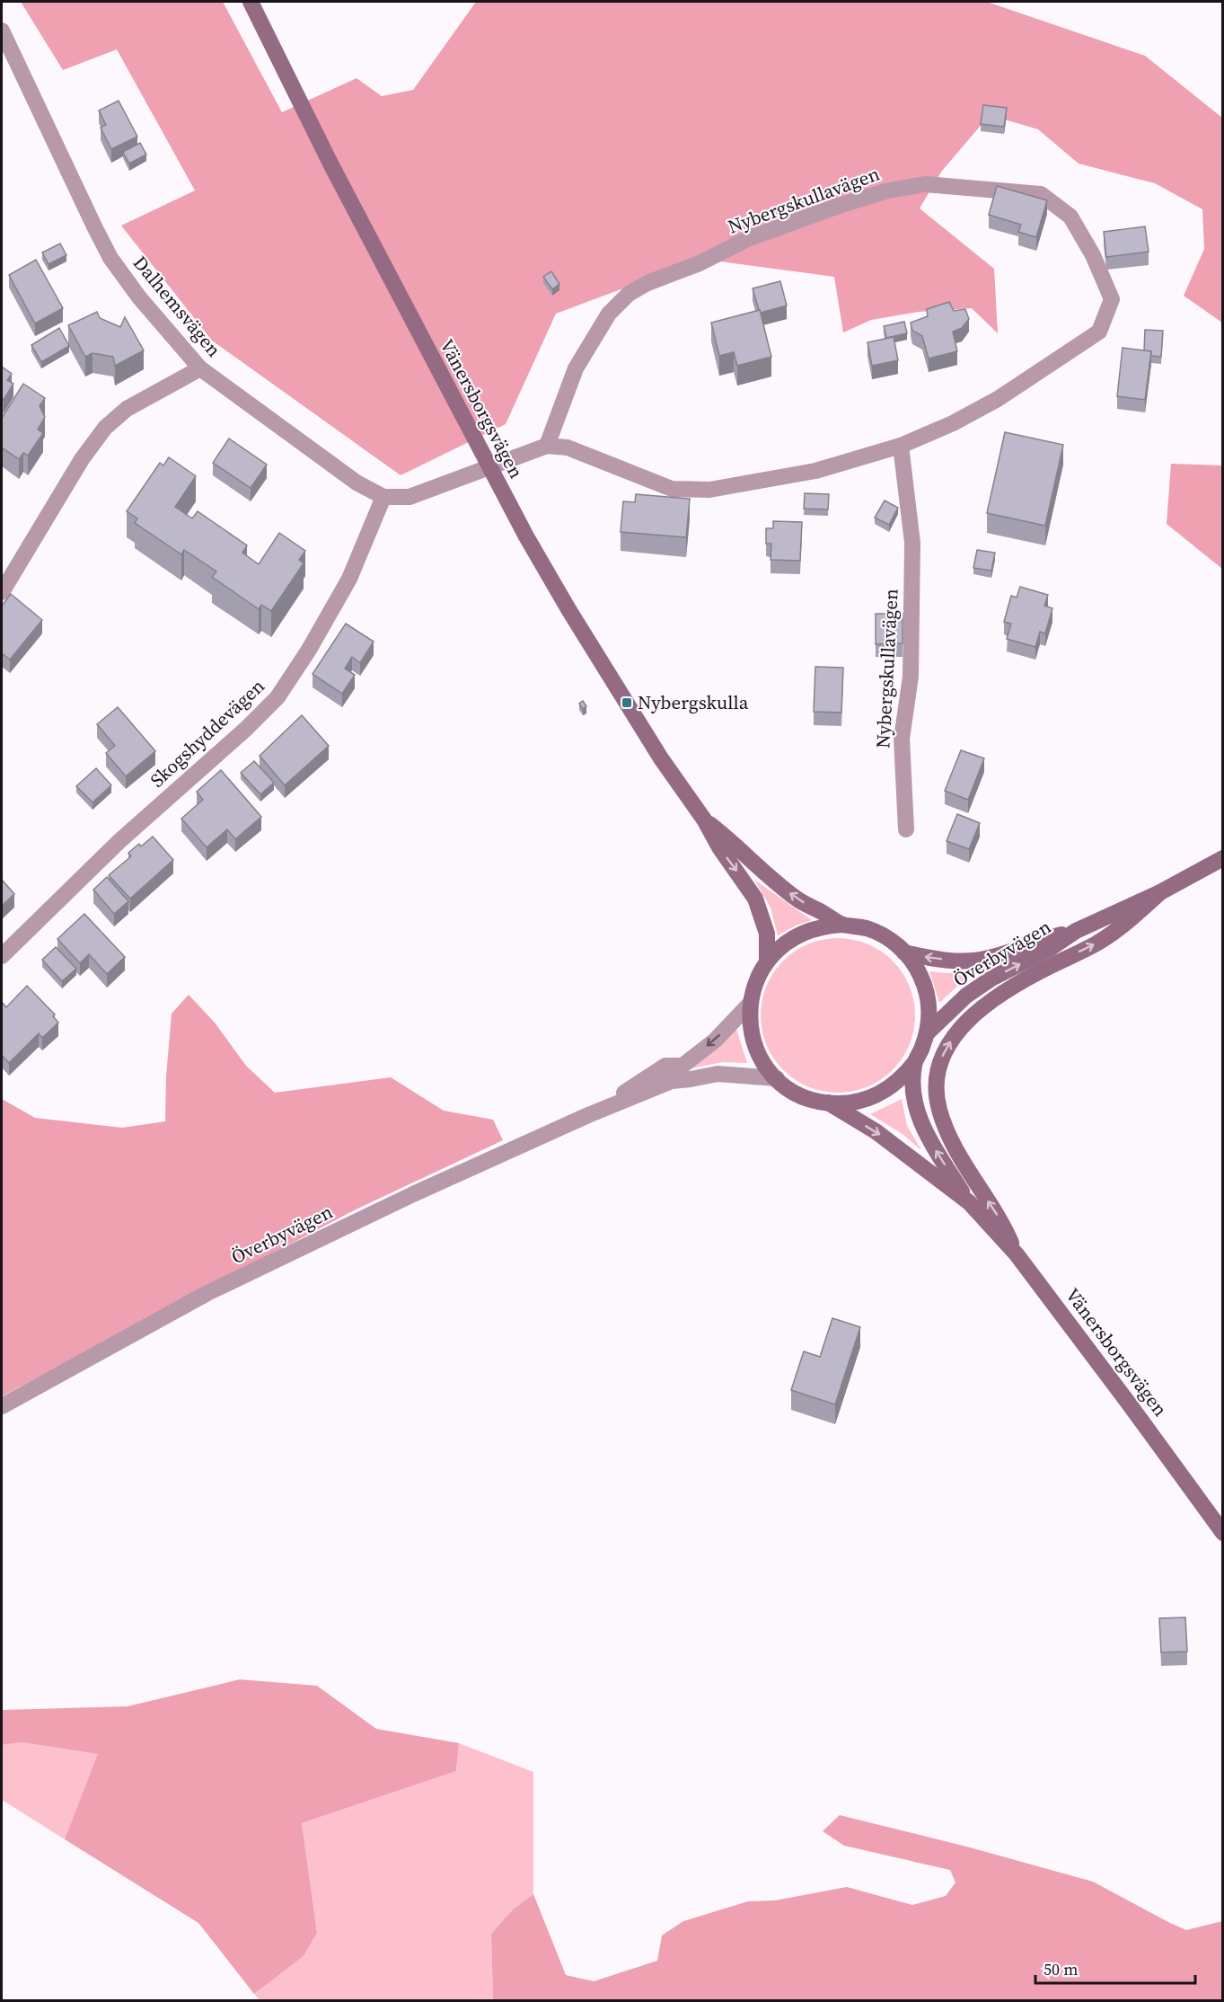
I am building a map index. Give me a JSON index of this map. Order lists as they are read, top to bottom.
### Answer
{
  "streets": {
    "main road": ["Vänersborgsvägen", "Överbyvägen"],
    "street": ["Nybergskullavägen", "Dalhemsvägen", "Skogshyddevägen"]
  },
  "crossings": [
    ["Nybergskullavägen", "Dalhemsvägen"],
    ["Nybergskullavägen", "Vänersborgsvägen"],
    ["Dalhemsvägen", "Vänersborgsvägen"],
    ["Dalhemsvägen", "Skogshyddevägen"],
    ["Vänersborgsvägen", "Överbyvägen"]
  ],
  "places": {
    "transit": ["Nybergskulla"]
  },
  "scale_bar": "50 m"
}
